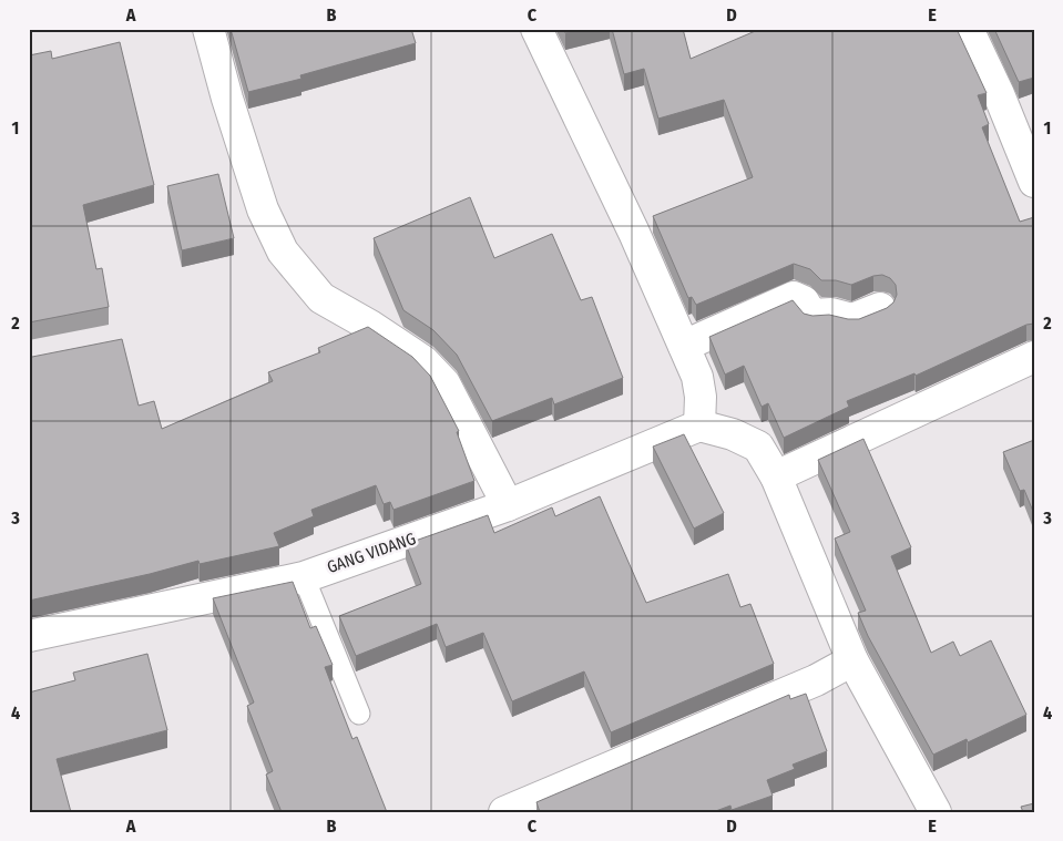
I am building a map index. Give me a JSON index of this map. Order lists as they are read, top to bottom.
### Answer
{
  "streets": {
    "street": ["GANG VIDANG"]
  },
  "grid": {
    "columns": [
      "A",
      "B",
      "C",
      "D",
      "E"
    ],
    "rows": [
      "1",
      "2",
      "3",
      "4"
    ]
  }
}
